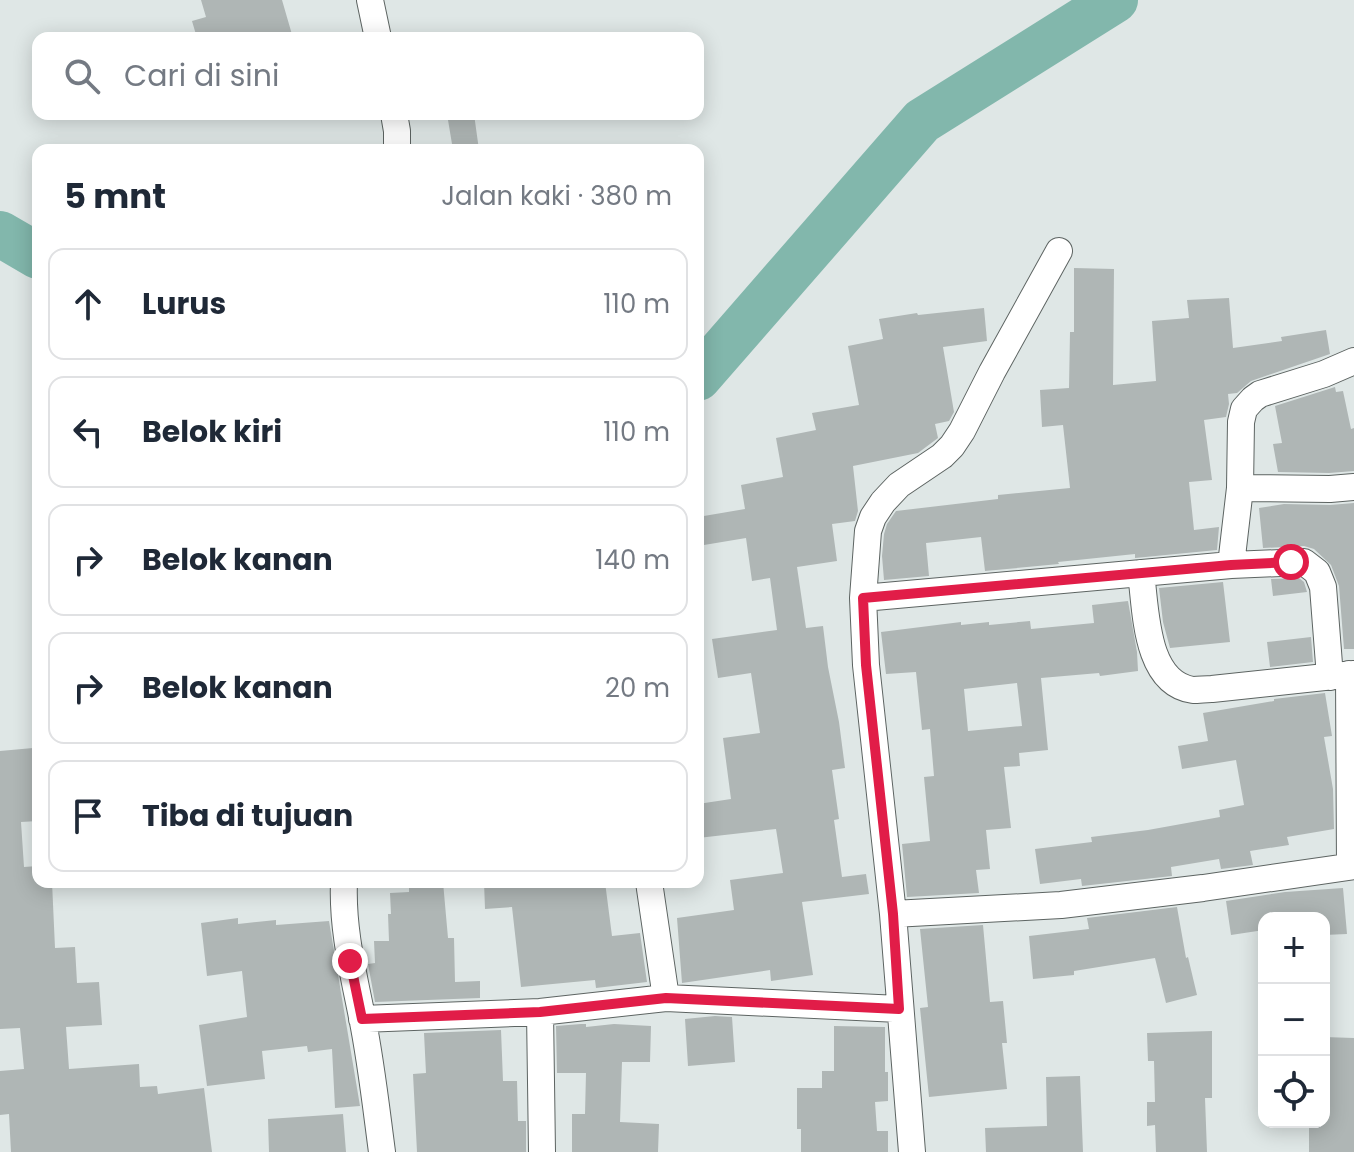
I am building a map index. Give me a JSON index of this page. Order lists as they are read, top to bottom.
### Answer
{
  "page": {
    "search": "Cari di sini",
    "heading": ["5 mnt", "Jalan kaki · 380 m"],
    "list": [
      ["Lurus", "110 m"],
      ["Belok kiri", "110 m"],
      ["Belok kanan", "140 m"],
      ["Belok kanan", "20 m"],
      "Tiba di tujuan"
    ],
    "map_buttons": ["+", "−"]
  }
}
